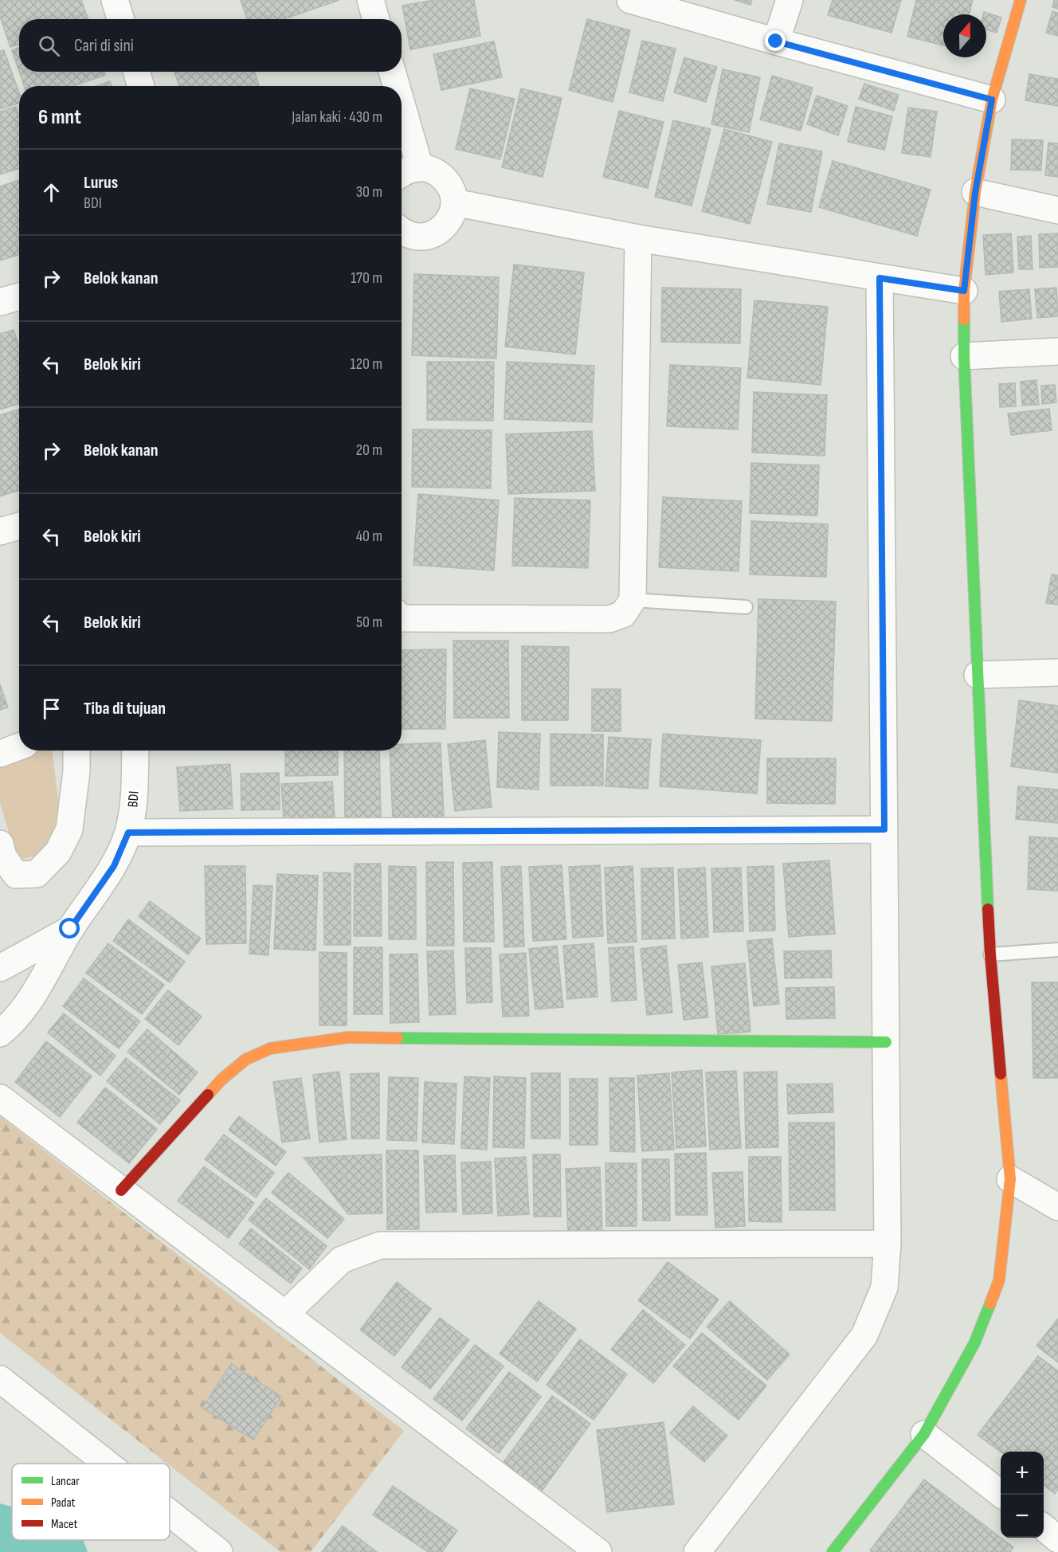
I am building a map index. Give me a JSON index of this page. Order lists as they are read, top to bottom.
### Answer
{
  "streets": {
    "street": ["BDI"]
  },
  "legend": ["Lancar", "Padat", "Macet"],
  "north": "top",
  "page": {
    "search": "Cari di sini",
    "heading": ["6 mnt", "Jalan kaki · 430 m"],
    "list": [
      ["Lurus", "BDI", "30 m"],
      ["Belok kanan", "170 m"],
      ["Belok kiri", "120 m"],
      ["Belok kanan", "20 m"],
      ["Belok kiri", "40 m"],
      ["Belok kiri", "50 m"],
      "Tiba di tujuan"
    ],
    "map_buttons": ["+", "−"]
  }
}
